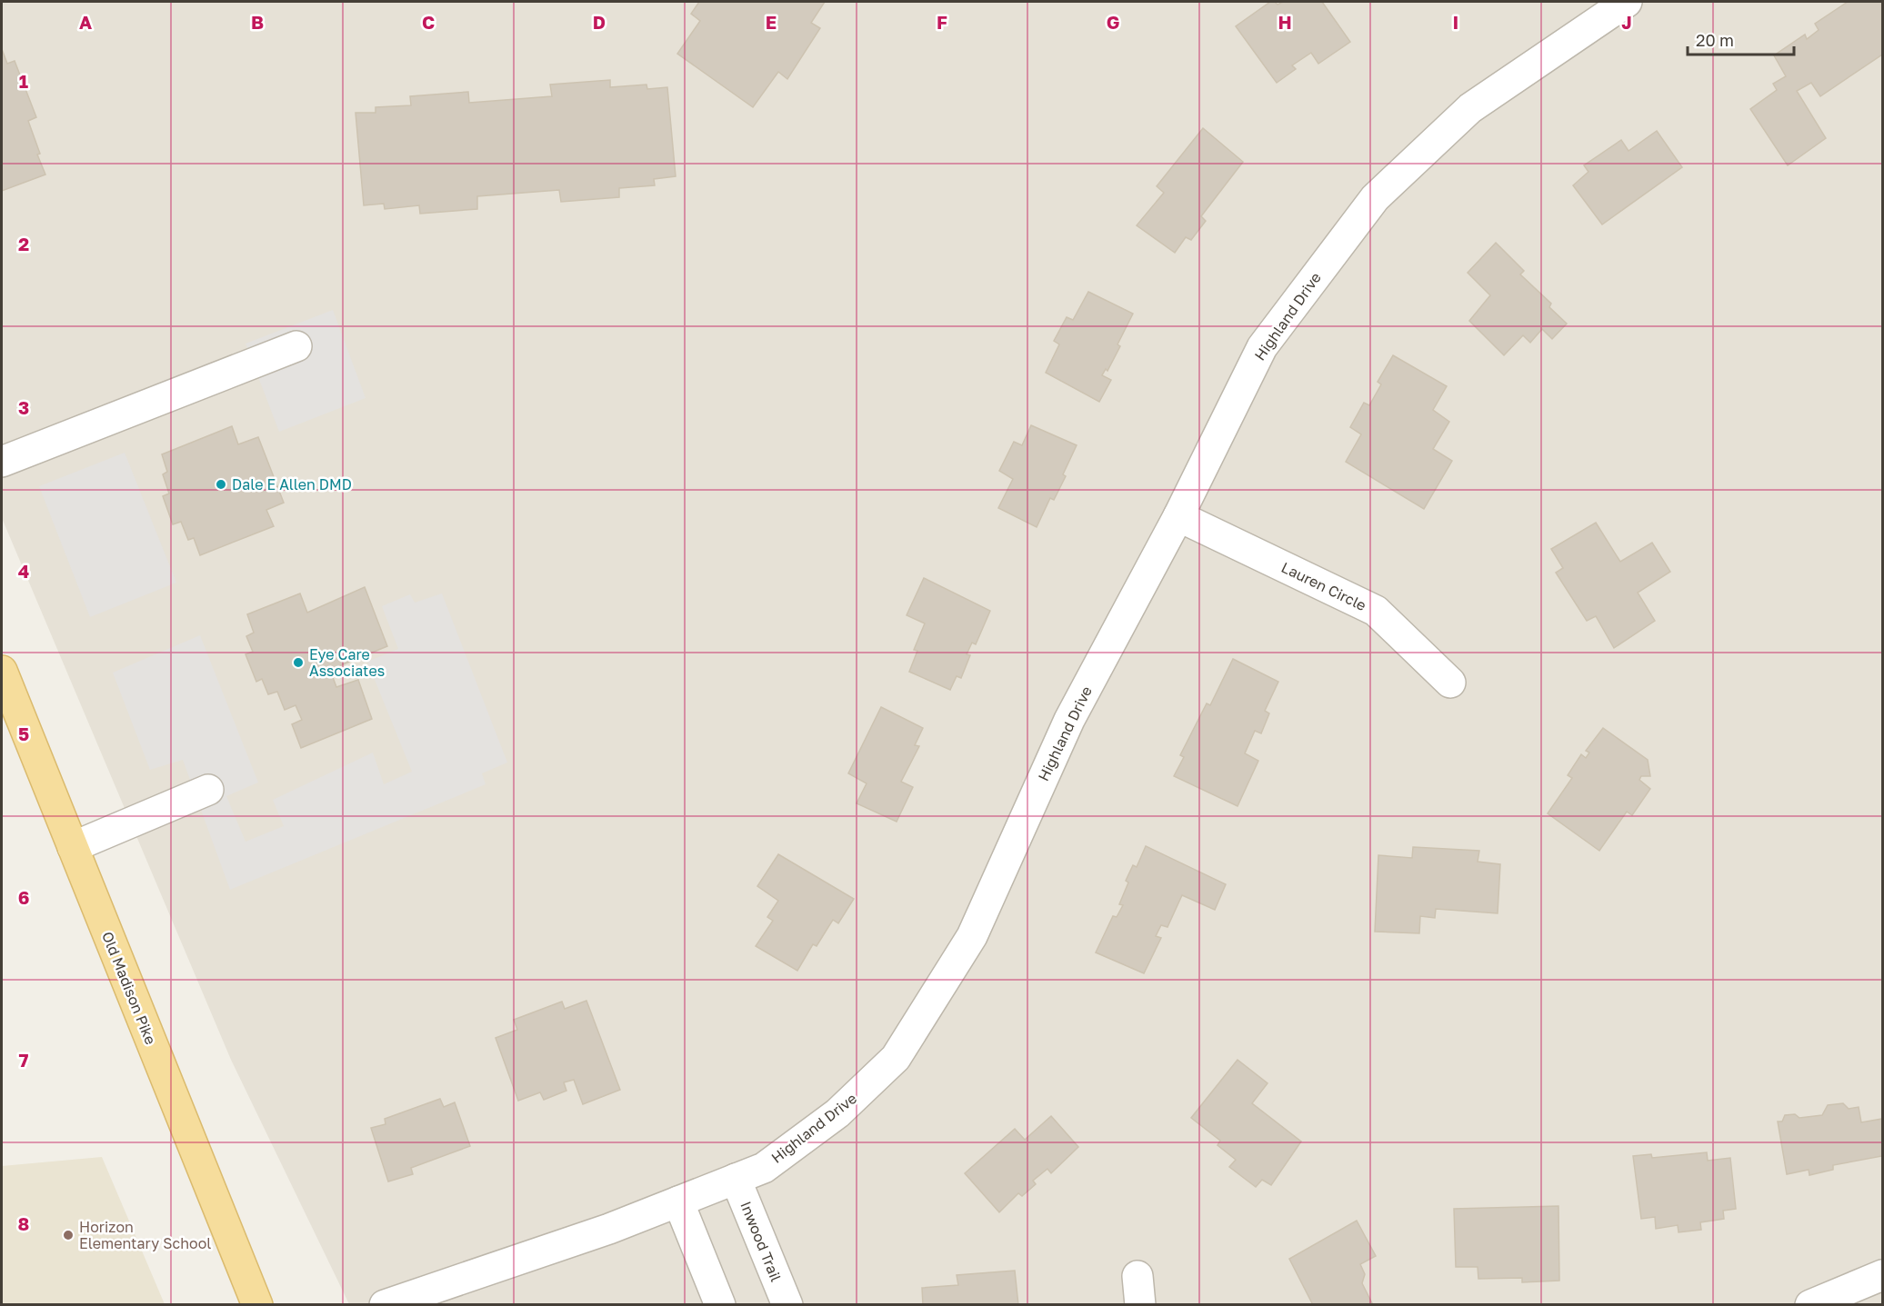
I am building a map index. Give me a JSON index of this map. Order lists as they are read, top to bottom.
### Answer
{
  "streets": {
    "main road": ["Old Madison Pike"],
    "street": ["Highland Drive", "Lauren Circle", "Inwood Trail"]
  },
  "crossings": [
    ["Highland Drive", "Lauren Circle"],
    ["Highland Drive", "Inwood Trail"]
  ],
  "places": ["Dale E Allen DMD", "Eye Care Associates", "Horizon Elementary School"],
  "scale_bar": "20 m",
  "grid": {
    "columns": [
      "A",
      "B",
      "C",
      "D",
      "E",
      "F",
      "G",
      "H",
      "I",
      "J"
    ],
    "rows": [
      "1",
      "2",
      "3",
      "4",
      "5",
      "6",
      "7",
      "8"
    ]
  }
}
